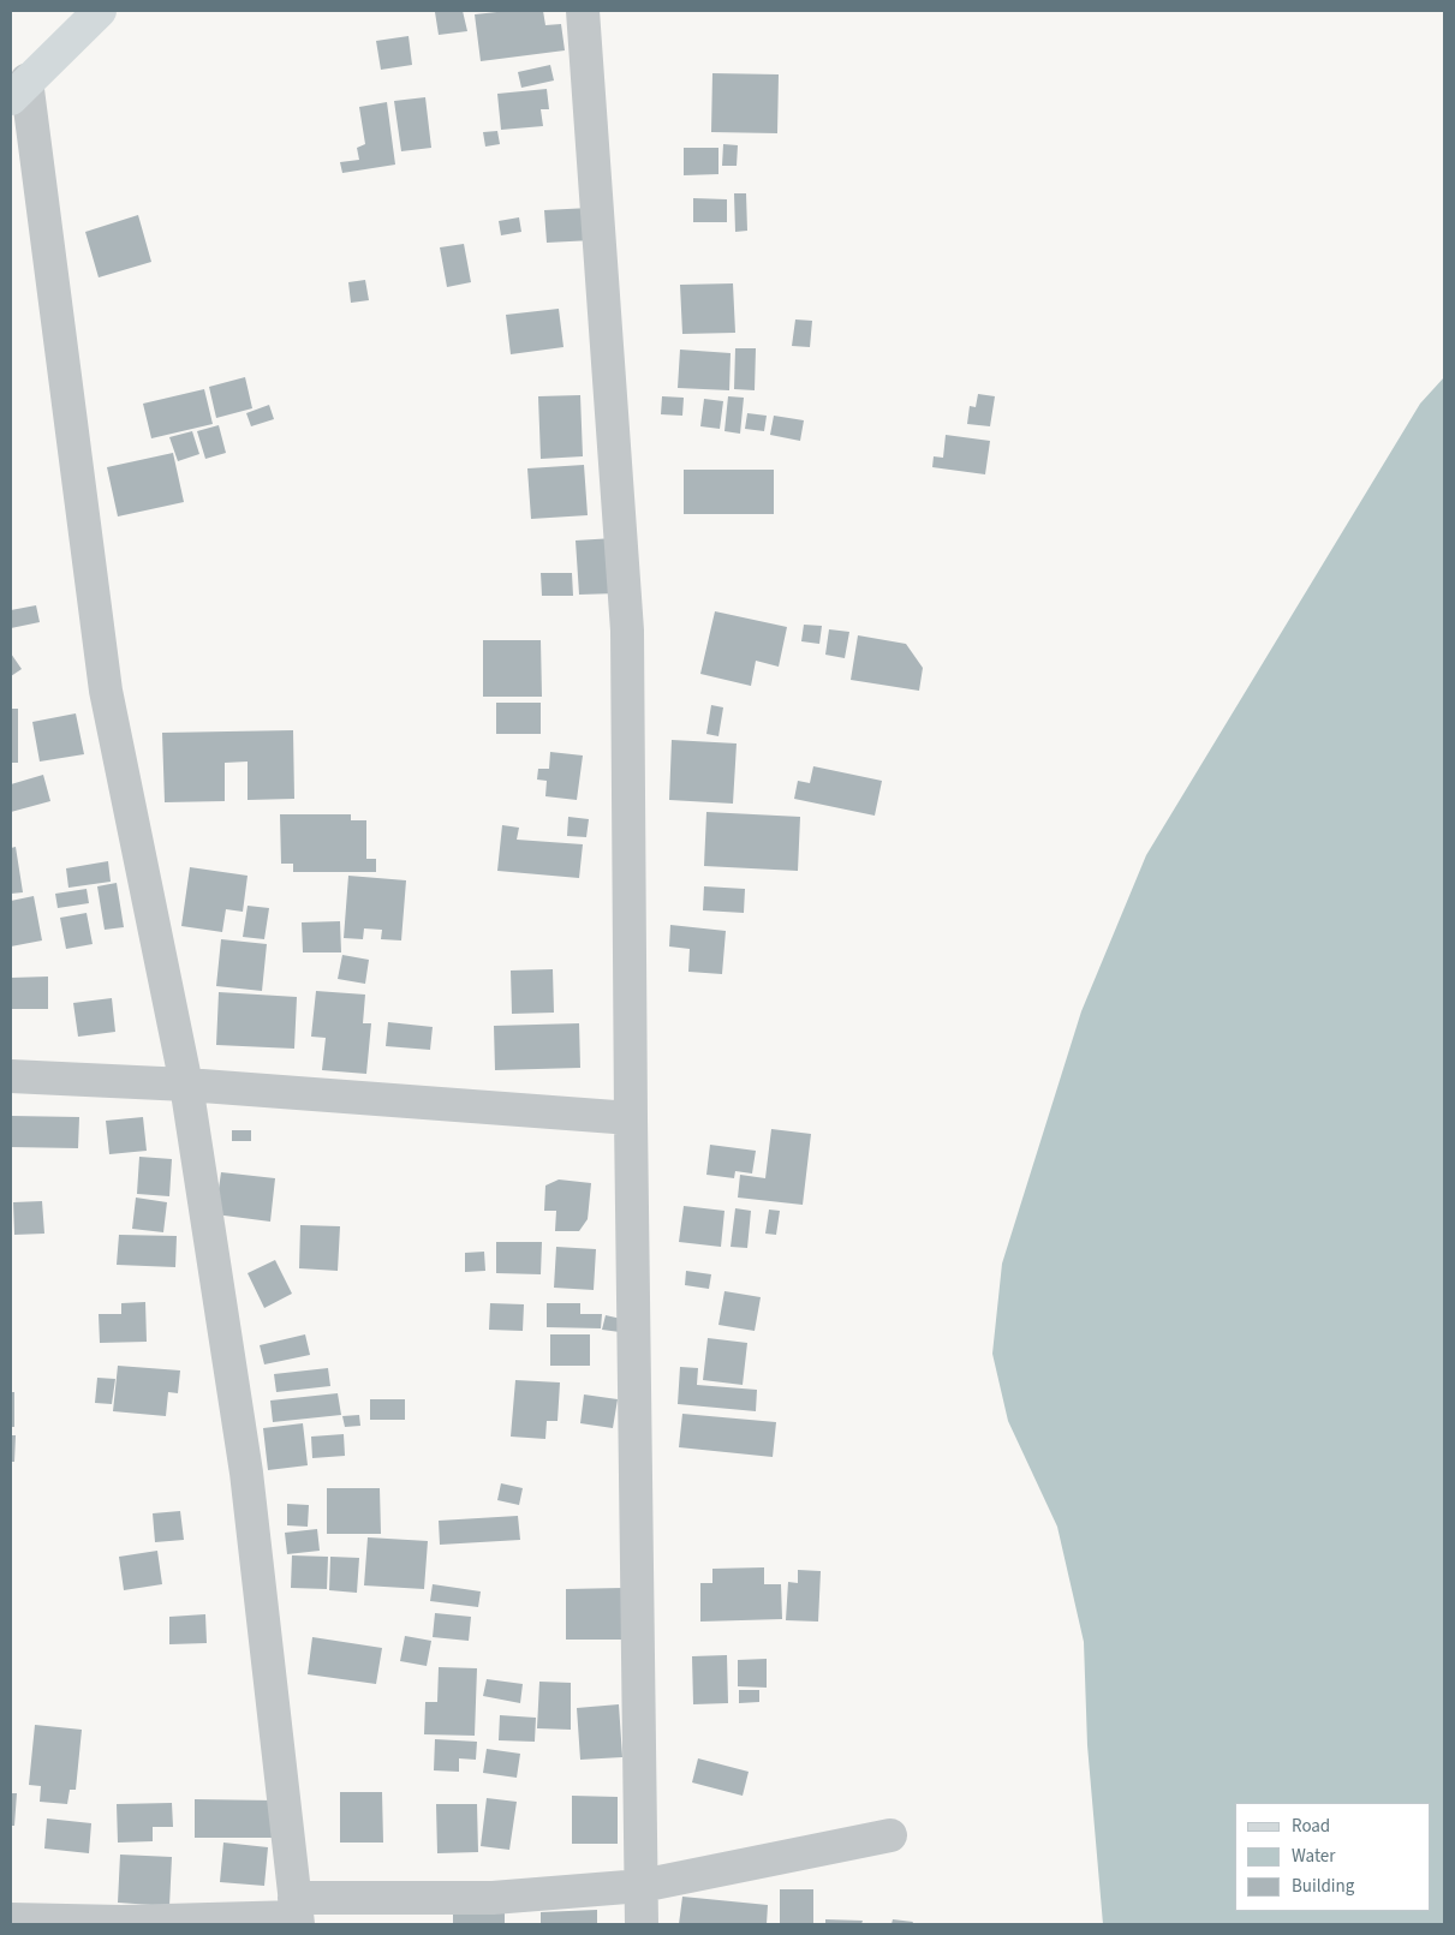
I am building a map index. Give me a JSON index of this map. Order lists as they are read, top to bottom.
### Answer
{
  "legend": ["Road", "Water", "Building"]
}
